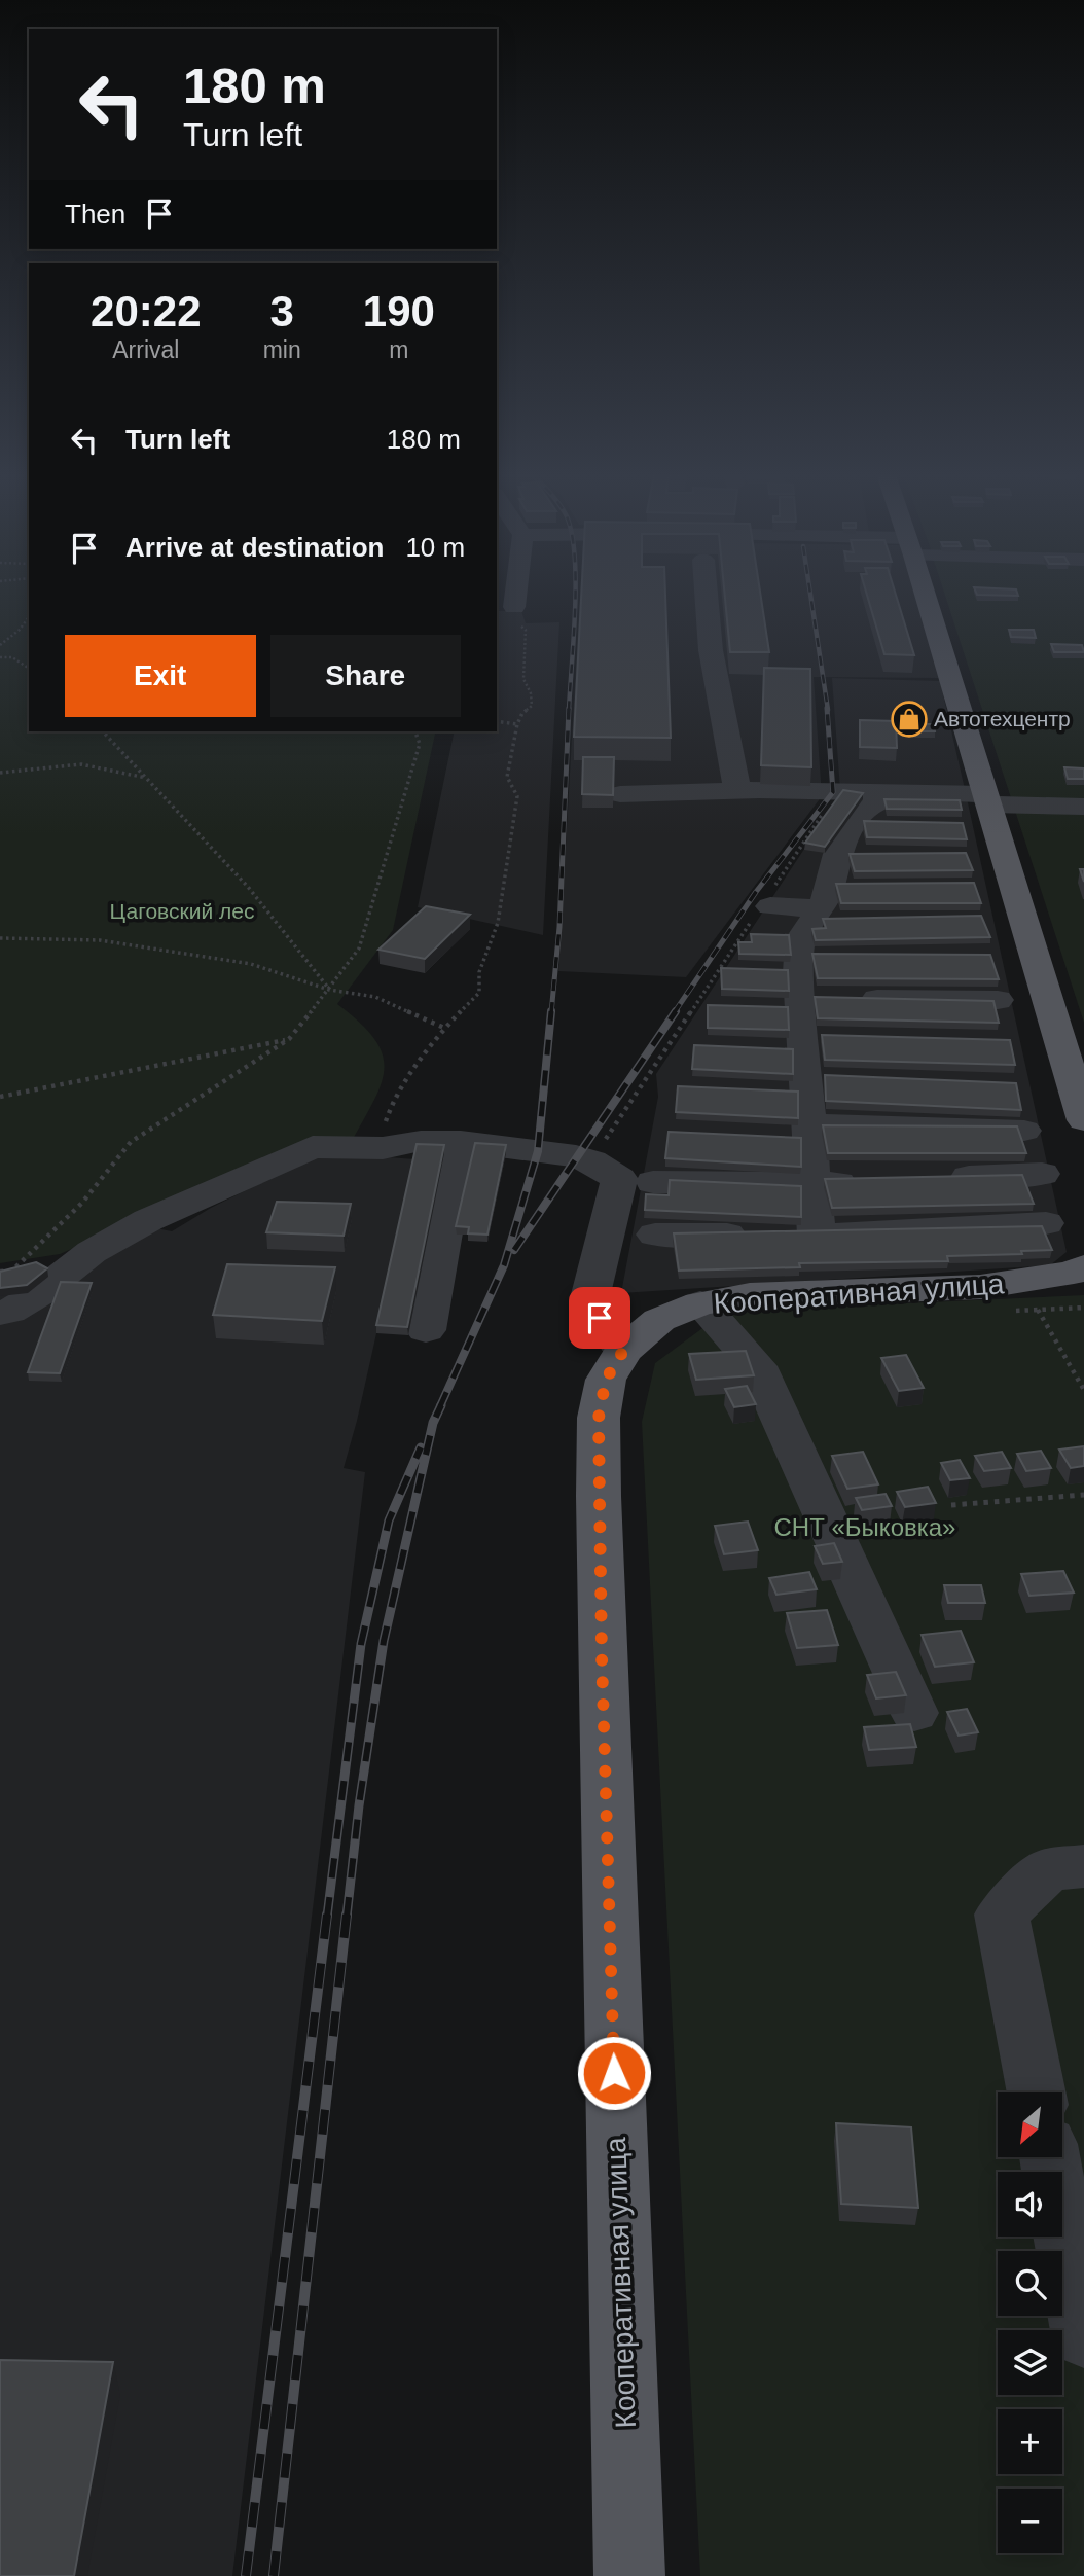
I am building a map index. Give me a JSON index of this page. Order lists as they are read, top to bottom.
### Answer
{
  "streets": {
    "main road": ["Кооперативная улица"]
  },
  "parks": ["Цаговский лес", "СНТ «Быковка»"],
  "places": {
    "shop": ["Автотехцентр"]
  },
  "north": "bottom left",
  "page": {
    "turn": ["180 m", "Turn left"],
    "then": "Then",
    "eta": [
      "20:22",
      "Arrival",
      "3",
      "min",
      "190",
      "m"
    ],
    "list": [
      {
        "name": "Turn left",
        "value": "180 m"
      },
      {
        "name": "Arrive at destination",
        "value": "10 m"
      }
    ],
    "buttons": ["Exit", "Share"],
    "map_buttons": ["+", "−"]
  }
}
